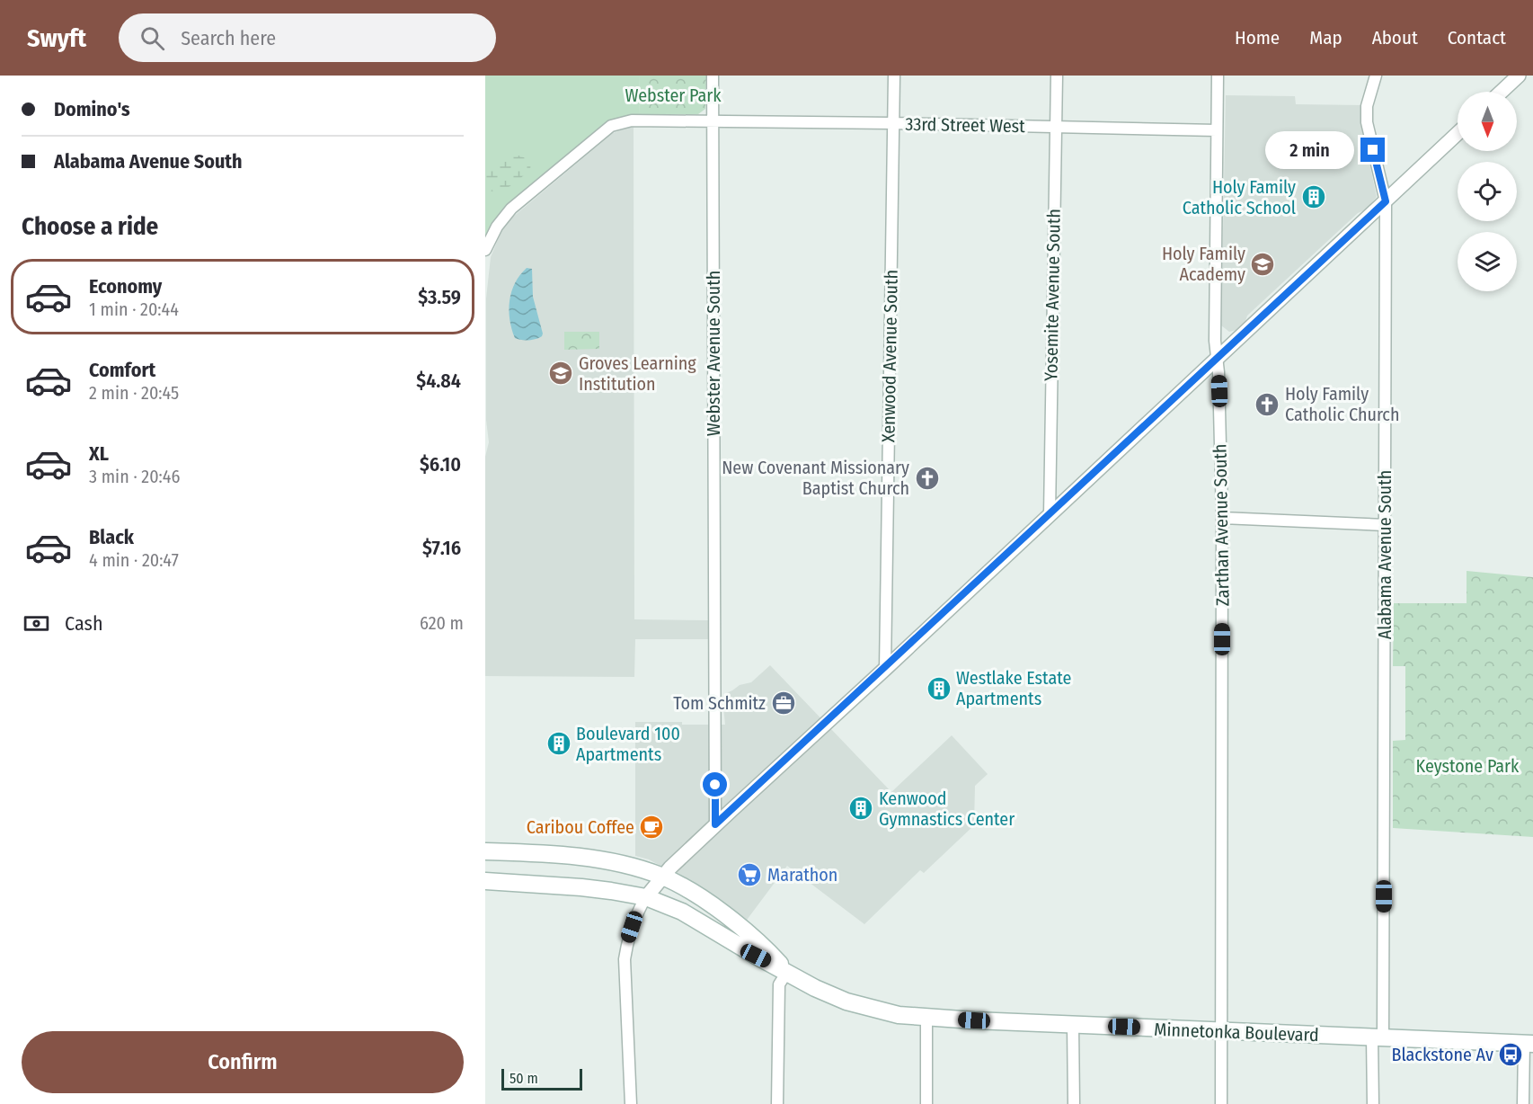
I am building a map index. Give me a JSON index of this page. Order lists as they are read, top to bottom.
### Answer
{
  "streets": {
    "main road": ["Minnetonka Boulevard"],
    "street": [
      "33rd Street West",
      "Yosemite Avenue South",
      "Webster Avenue South",
      "Xenwood Avenue South",
      "Zarthan Avenue South",
      "Alabama Avenue South"
    ]
  },
  "crossings": [
    ["33rd Street West", "Yosemite Avenue South"],
    ["33rd Street West", "Webster Avenue South"],
    ["33rd Street West", "Xenwood Avenue South"],
    ["33rd Street West", "Zarthan Avenue South"],
    ["Zarthan Avenue South", "Minnetonka Boulevard"],
    ["Alabama Avenue South", "Minnetonka Boulevard"]
  ],
  "parks": ["Webster Park", "Keystone Park"],
  "places": {
    "building": [
      "Holy Family Catholic School",
      "Westlake Estate Apartments",
      "Boulevard 100 Apartments",
      "Kenwood Gymnastics Center"
    ],
    "school or university": ["Holy Family Academy", "Groves Learning Institution"],
    "church": ["Holy Family Catholic Church", "New Covenant Missionary Baptist Church"],
    "office": ["Tom Schmitz"],
    "cafe": ["Caribou Coffee"],
    "supermarket": ["Marathon"],
    "bus stop": ["Blackstone Av"]
  },
  "scale_bar": "50 m",
  "north": "bottom",
  "page": {
    "header": "Swyft",
    "search": "Search here",
    "nav": [
      "Home",
      "Map",
      "About",
      "Contact"
    ],
    "banner": ["Domino's", "Alabama Avenue South"],
    "bubble": "2 min",
    "heading": "Choose a ride",
    "list": [
      {
        "name": "Economy",
        "note": "1 min · 20:44",
        "value": "$3.59"
      },
      {
        "name": "Comfort",
        "note": "2 min · 20:45",
        "value": "$4.84"
      },
      {
        "name": "XL",
        "note": "3 min · 20:46",
        "value": "$6.10"
      },
      {
        "name": "Black",
        "note": "4 min · 20:47",
        "value": "$7.16"
      }
    ],
    "pay": ["Cash", "620 m"],
    "buttons": "Confirm",
    "scale": "50 m"
  }
}
